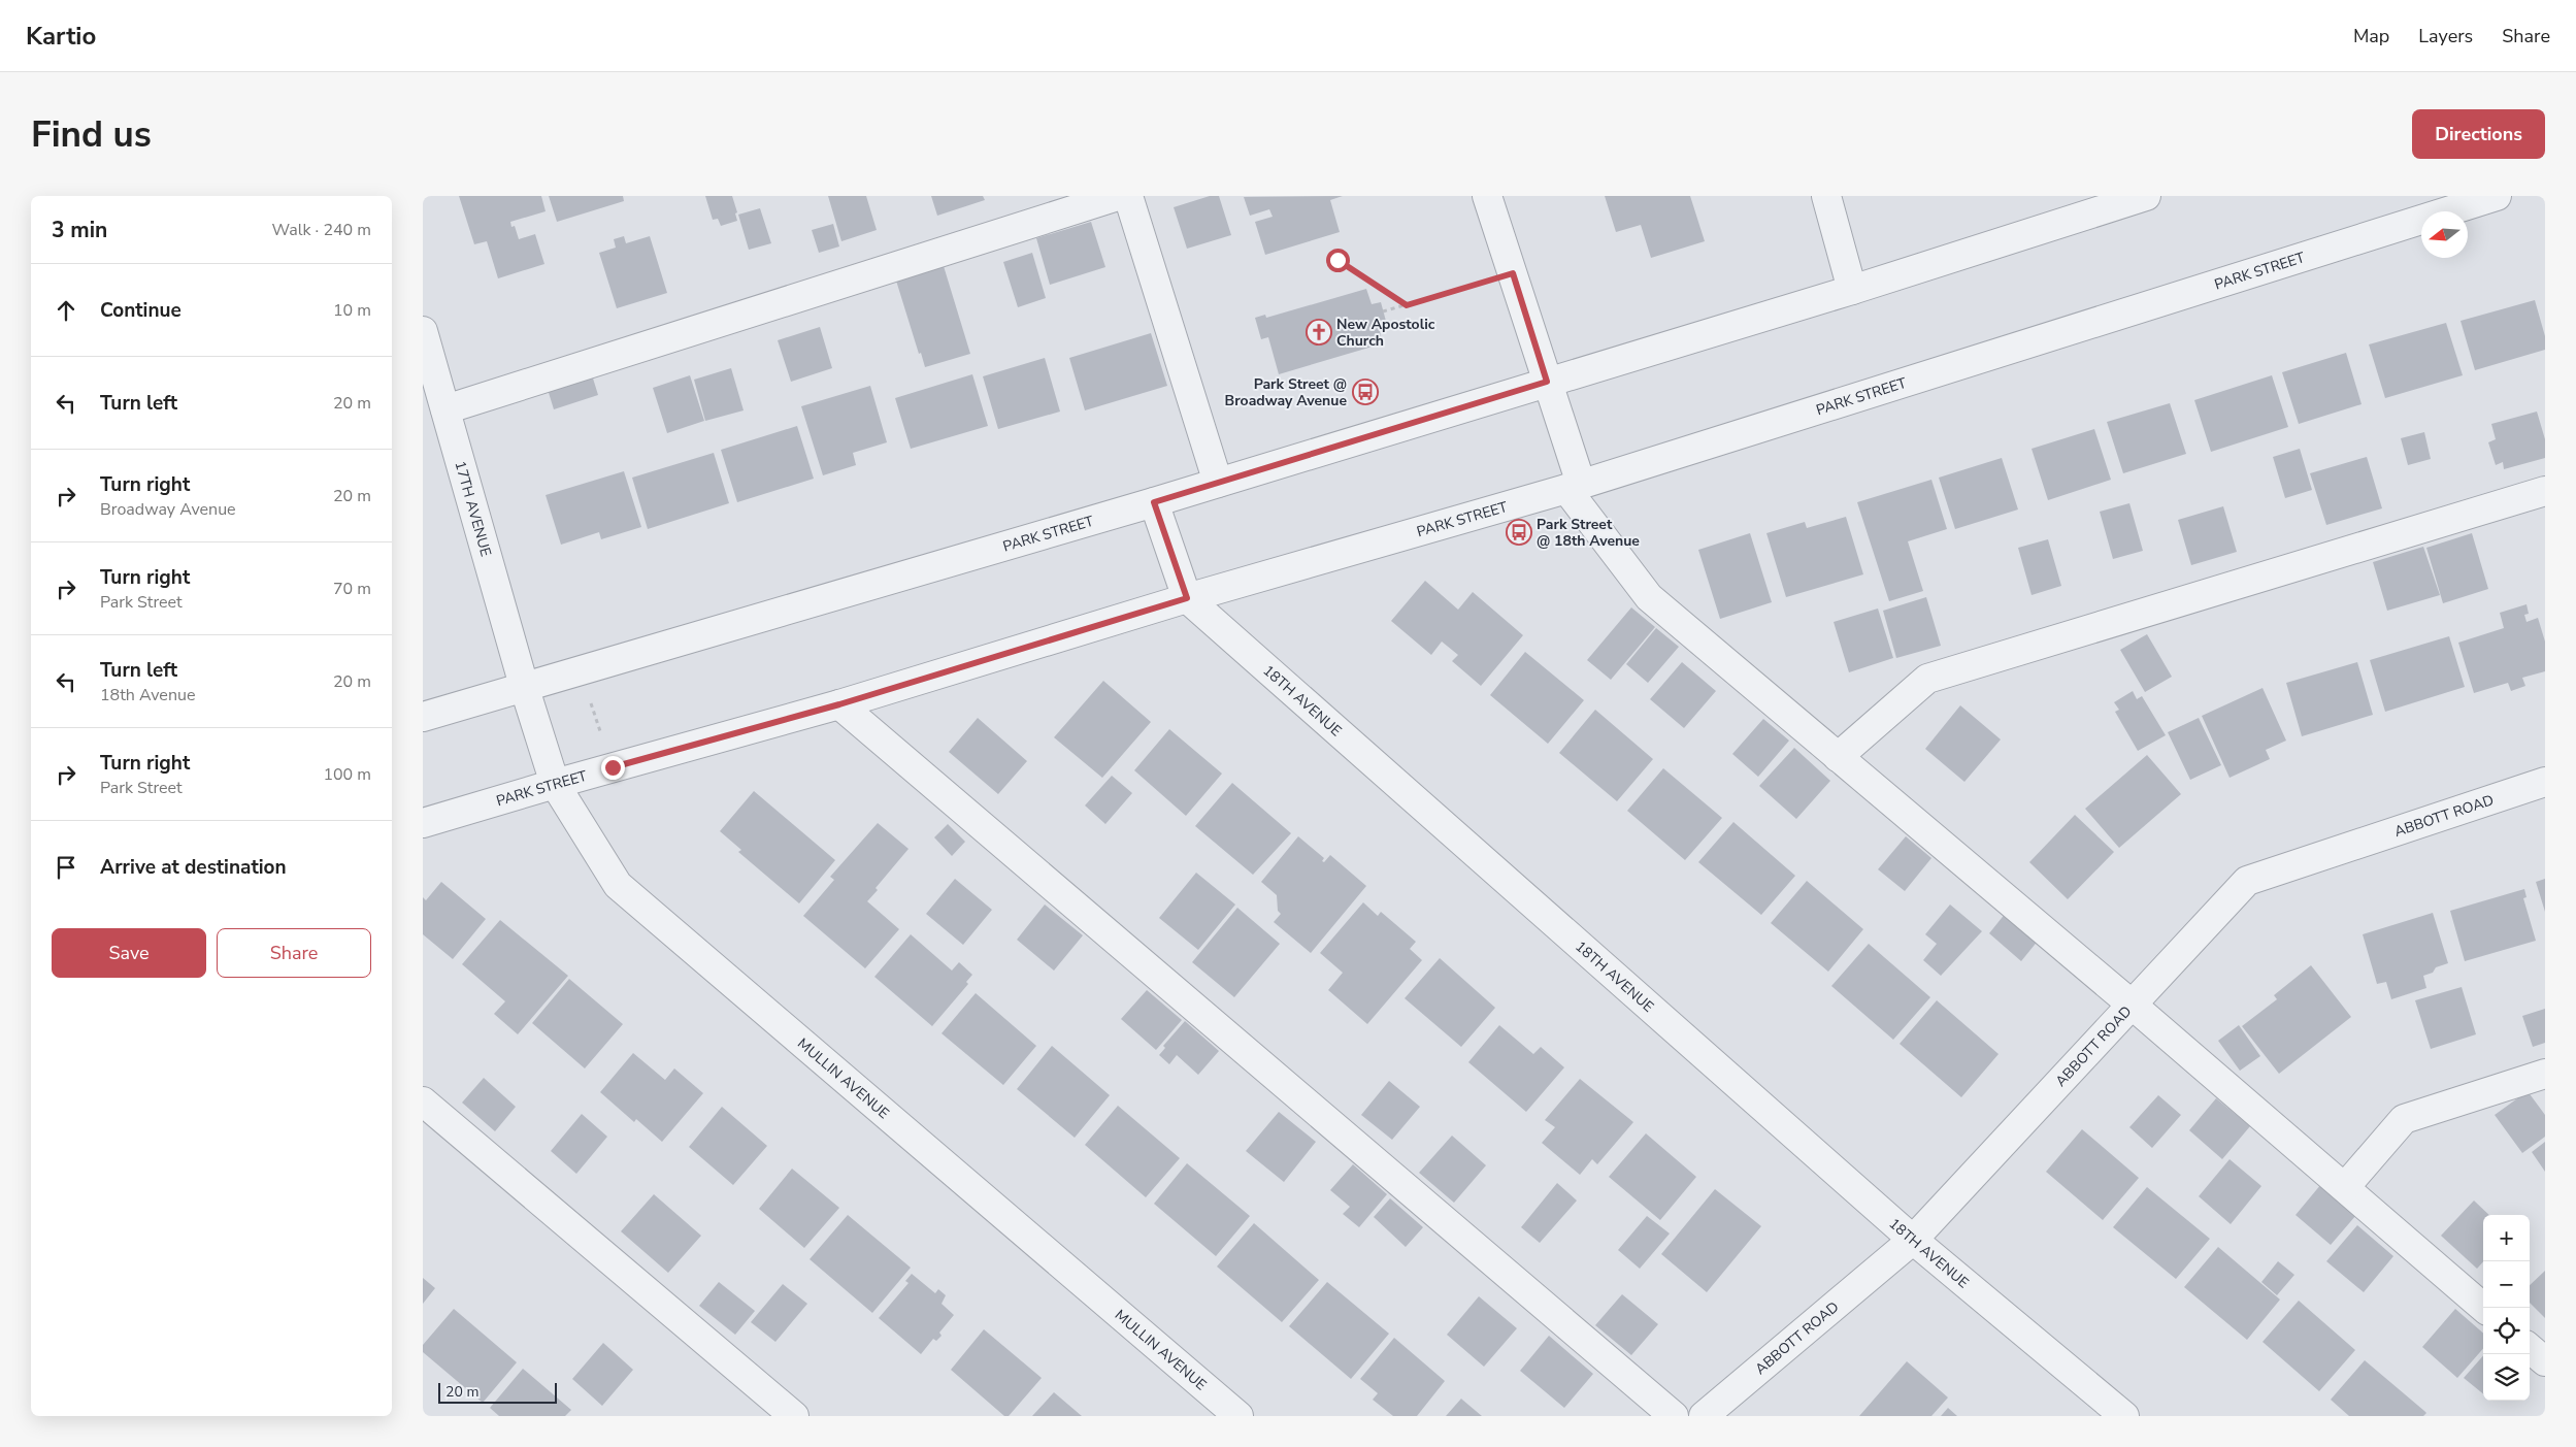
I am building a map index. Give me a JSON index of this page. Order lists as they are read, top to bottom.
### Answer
{
  "streets": {
    "street": [
      "PARK STREET",
      "17TH AVENUE",
      "18TH AVENUE",
      "ABBOTT ROAD",
      "MULLIN AVENUE"
    ]
  },
  "crossings": [
    ["PARK STREET", "17TH AVENUE"],
    ["PARK STREET", "18TH AVENUE"],
    ["PARK STREET", "MULLIN AVENUE"],
    ["17TH AVENUE", "MULLIN AVENUE"],
    ["18TH AVENUE", "ABBOTT ROAD"]
  ],
  "places": {
    "church": ["New Apostolic Church"],
    "bus stop": ["Park Street @ Broadway Avenue", "Park Street @ 18th Avenue"]
  },
  "scale_bar": "20 m",
  "north": "left",
  "page": {
    "header": "Kartio",
    "nav": ["Map", "Layers", "Share"],
    "buttons": [
      "Directions",
      ["Save", "Share"]
    ],
    "title": "Find us",
    "heading": ["3 min", "Walk · 240 m"],
    "list": [
      ["Continue", "10 m"],
      ["Turn left", "20 m"],
      ["Turn right", "Broadway Avenue", "20 m"],
      ["Turn right", "Park Street", "70 m"],
      ["Turn left", "18th Avenue", "20 m"],
      ["Turn right", "Park Street", "100 m"],
      "Arrive at destination"
    ],
    "map_buttons": ["+", "−"],
    "scale": "20 m"
  }
}
